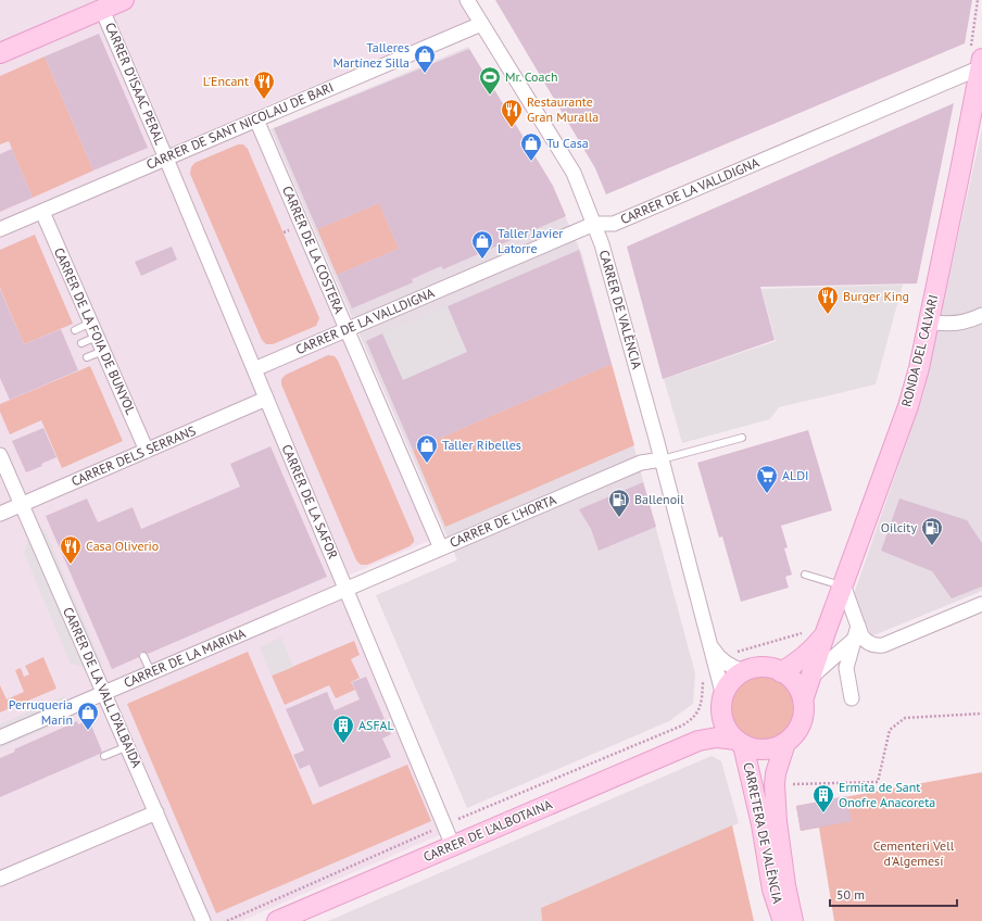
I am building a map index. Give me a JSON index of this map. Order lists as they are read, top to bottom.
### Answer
{
  "streets": {
    "street": [
      "CARRER D'ISAAC PERAL",
      "CARRER DE SANT NICOLAU DE BARI",
      "CARRER DE LA VALLDIGNA",
      "CARRER DE LA COSTERA",
      "CARRER DE VALÈNCIA",
      "CARRER DE LA FOIA DE BUNYOL",
      "RONDA DEL CALVARI",
      "CARRER DELS SERRANS",
      "CARRER DE LA SAFOR",
      "CARRER DE L'HORTA",
      "CARRER DE LA MARINA",
      "CARRER DE LA VALL D'ALBAIDA",
      "CARRER DE L'ALBOTAINA",
      "CARRETERA DE VALÈNCIA"
    ]
  },
  "crossings": [
    ["CARRER D'ISAAC PERAL", "CARRER DE SANT NICOLAU DE BARI"],
    ["CARRER D'ISAAC PERAL", "CARRER DE LA SAFOR"],
    ["CARRER DE SANT NICOLAU DE BARI", "CARRER DE LA COSTERA"],
    ["CARRER DE SANT NICOLAU DE BARI", "CARRER DE VALÈNCIA"],
    ["CARRER DE SANT NICOLAU DE BARI", "CARRER DE LA FOIA DE BUNYOL"],
    ["CARRER DE SANT NICOLAU DE BARI", "CARRER DE LA SAFOR"],
    ["CARRER DE LA VALLDIGNA", "CARRER DE LA COSTERA"],
    ["CARRER DE LA VALLDIGNA", "CARRER DE VALÈNCIA"],
    ["CARRER DE LA VALLDIGNA", "RONDA DEL CALVARI"],
    ["CARRER DE LA VALLDIGNA", "CARRER DE LA SAFOR"],
    ["CARRER DE LA COSTERA", "CARRER DE L'HORTA"],
    ["CARRER DE VALÈNCIA", "RONDA DEL CALVARI"],
    ["CARRER DE VALÈNCIA", "CARRER DE L'HORTA"],
    ["CARRER DE VALÈNCIA", "CARRER DE L'ALBOTAINA"],
    ["CARRER DE VALÈNCIA", "CARRETERA DE VALÈNCIA"],
    ["CARRER DE LA FOIA DE BUNYOL", "CARRER DELS SERRANS"],
    ["RONDA DEL CALVARI", "CARRER DE L'ALBOTAINA"],
    ["RONDA DEL CALVARI", "CARRETERA DE VALÈNCIA"],
    ["CARRER DELS SERRANS", "CARRER DE LA SAFOR"],
    ["CARRER DELS SERRANS", "CARRER DE LA VALL D'ALBAIDA"],
    ["CARRER DE LA SAFOR", "CARRER DE L'HORTA"],
    ["CARRER DE LA SAFOR", "CARRER DE LA MARINA"],
    ["CARRER DE LA SAFOR", "CARRER DE L'ALBOTAINA"],
    ["CARRER DE L'HORTA", "CARRER DE LA MARINA"],
    ["CARRER DE LA MARINA", "CARRER DE LA VALL D'ALBAIDA"],
    ["CARRER DE L'ALBOTAINA", "CARRETERA DE VALÈNCIA"]
  ],
  "parks": ["Cementeri Vell d'Algemesí"],
  "places": {
    "shop": [
      "Talleres Martínez Silla",
      "Tu Casa",
      "Taller Javier Latorre",
      "Taller Ribelles",
      "Perruqueria Marin"
    ],
    "sports": ["Mr. Coach"],
    "restaurant": [
      "L'Encant",
      "Restaurante Gran Muralla",
      "Burger King",
      "Casa Oliverio"
    ],
    "supermarket": ["ALDI"],
    "fuel station": ["Ballenoil", "Oilcity"],
    "building": ["ASFAL", "Ermita de Sant Onofre Anacoreta"]
  },
  "scale_bar": "50 m"
}
